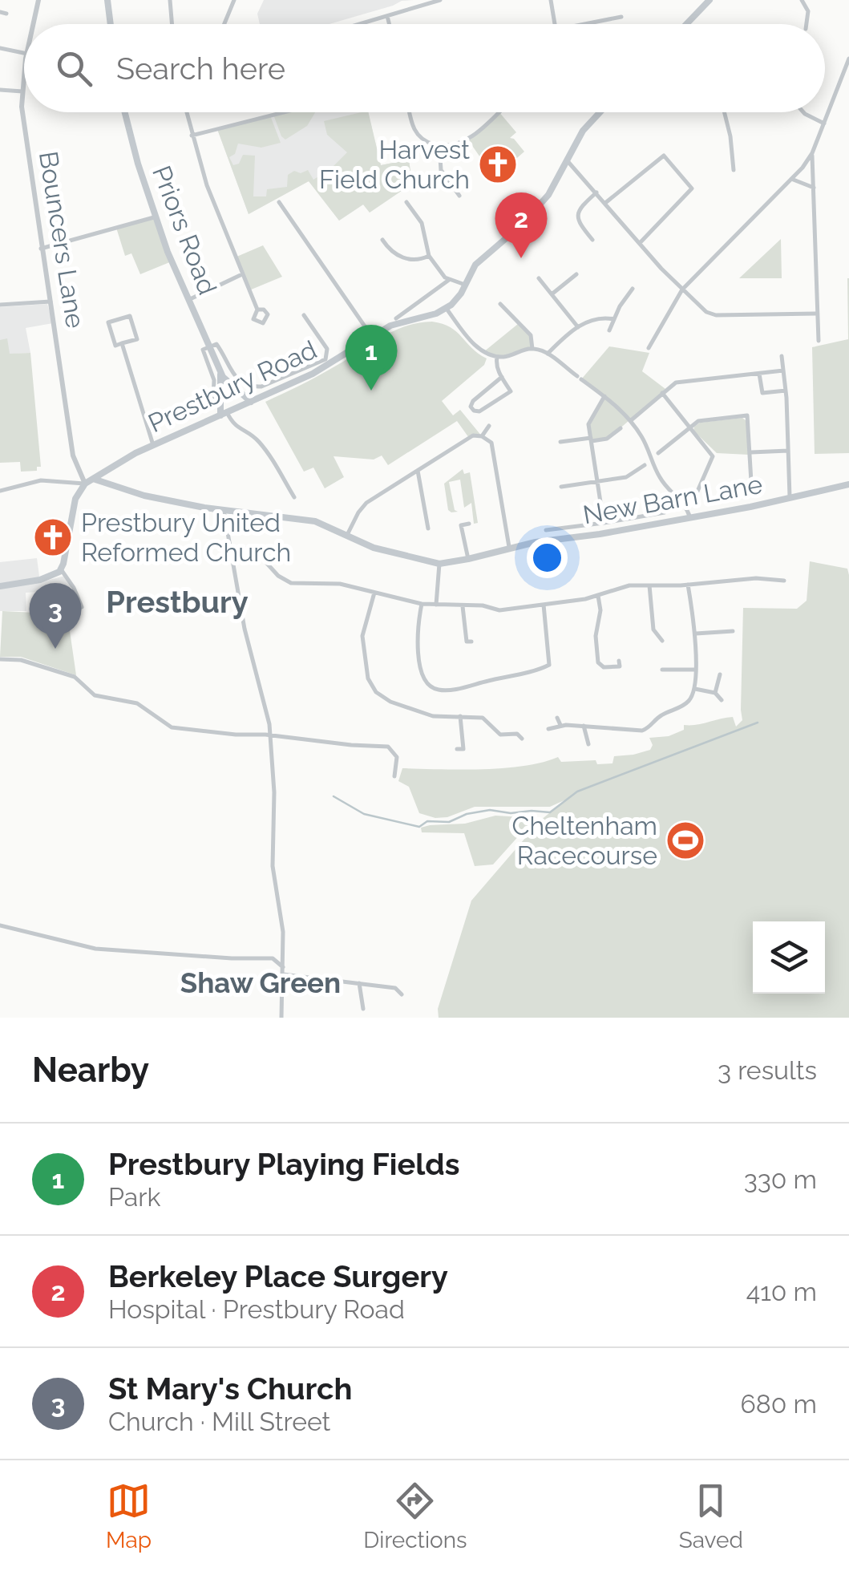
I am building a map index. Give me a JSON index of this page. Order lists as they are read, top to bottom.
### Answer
{
  "streets": {
    "main road": ["Priors Road", "Prestbury Road", "New Barn Lane"],
    "street": ["Bouncers Lane"]
  },
  "crossings": [
    ["Priors Road", "Prestbury Road"],
    ["Bouncers Lane", "Prestbury Road"],
    ["Prestbury Road", "New Barn Lane"]
  ],
  "districts": ["Prestbury", "Shaw Green"],
  "places": {
    "church": ["Harvest Field Church", "Prestbury United Reformed Church"],
    "sports": ["Cheltenham Racecourse"]
  },
  "page": {
    "search": "Search here",
    "pins": ["2", "1", "3"],
    "heading": ["Nearby", "3 results"],
    "list": [
      {
        "mark": "1",
        "name": "Prestbury Playing Fields",
        "note": "Park",
        "value": "330 m"
      },
      {
        "mark": "2",
        "name": "Berkeley Place Surgery",
        "note": "Hospital · Prestbury Road",
        "value": "410 m"
      },
      {
        "mark": "3",
        "name": "St Mary's Church",
        "note": "Church · Mill Street",
        "value": "680 m"
      }
    ],
    "nav": ["Map", "Directions", "Saved"]
  }
}
